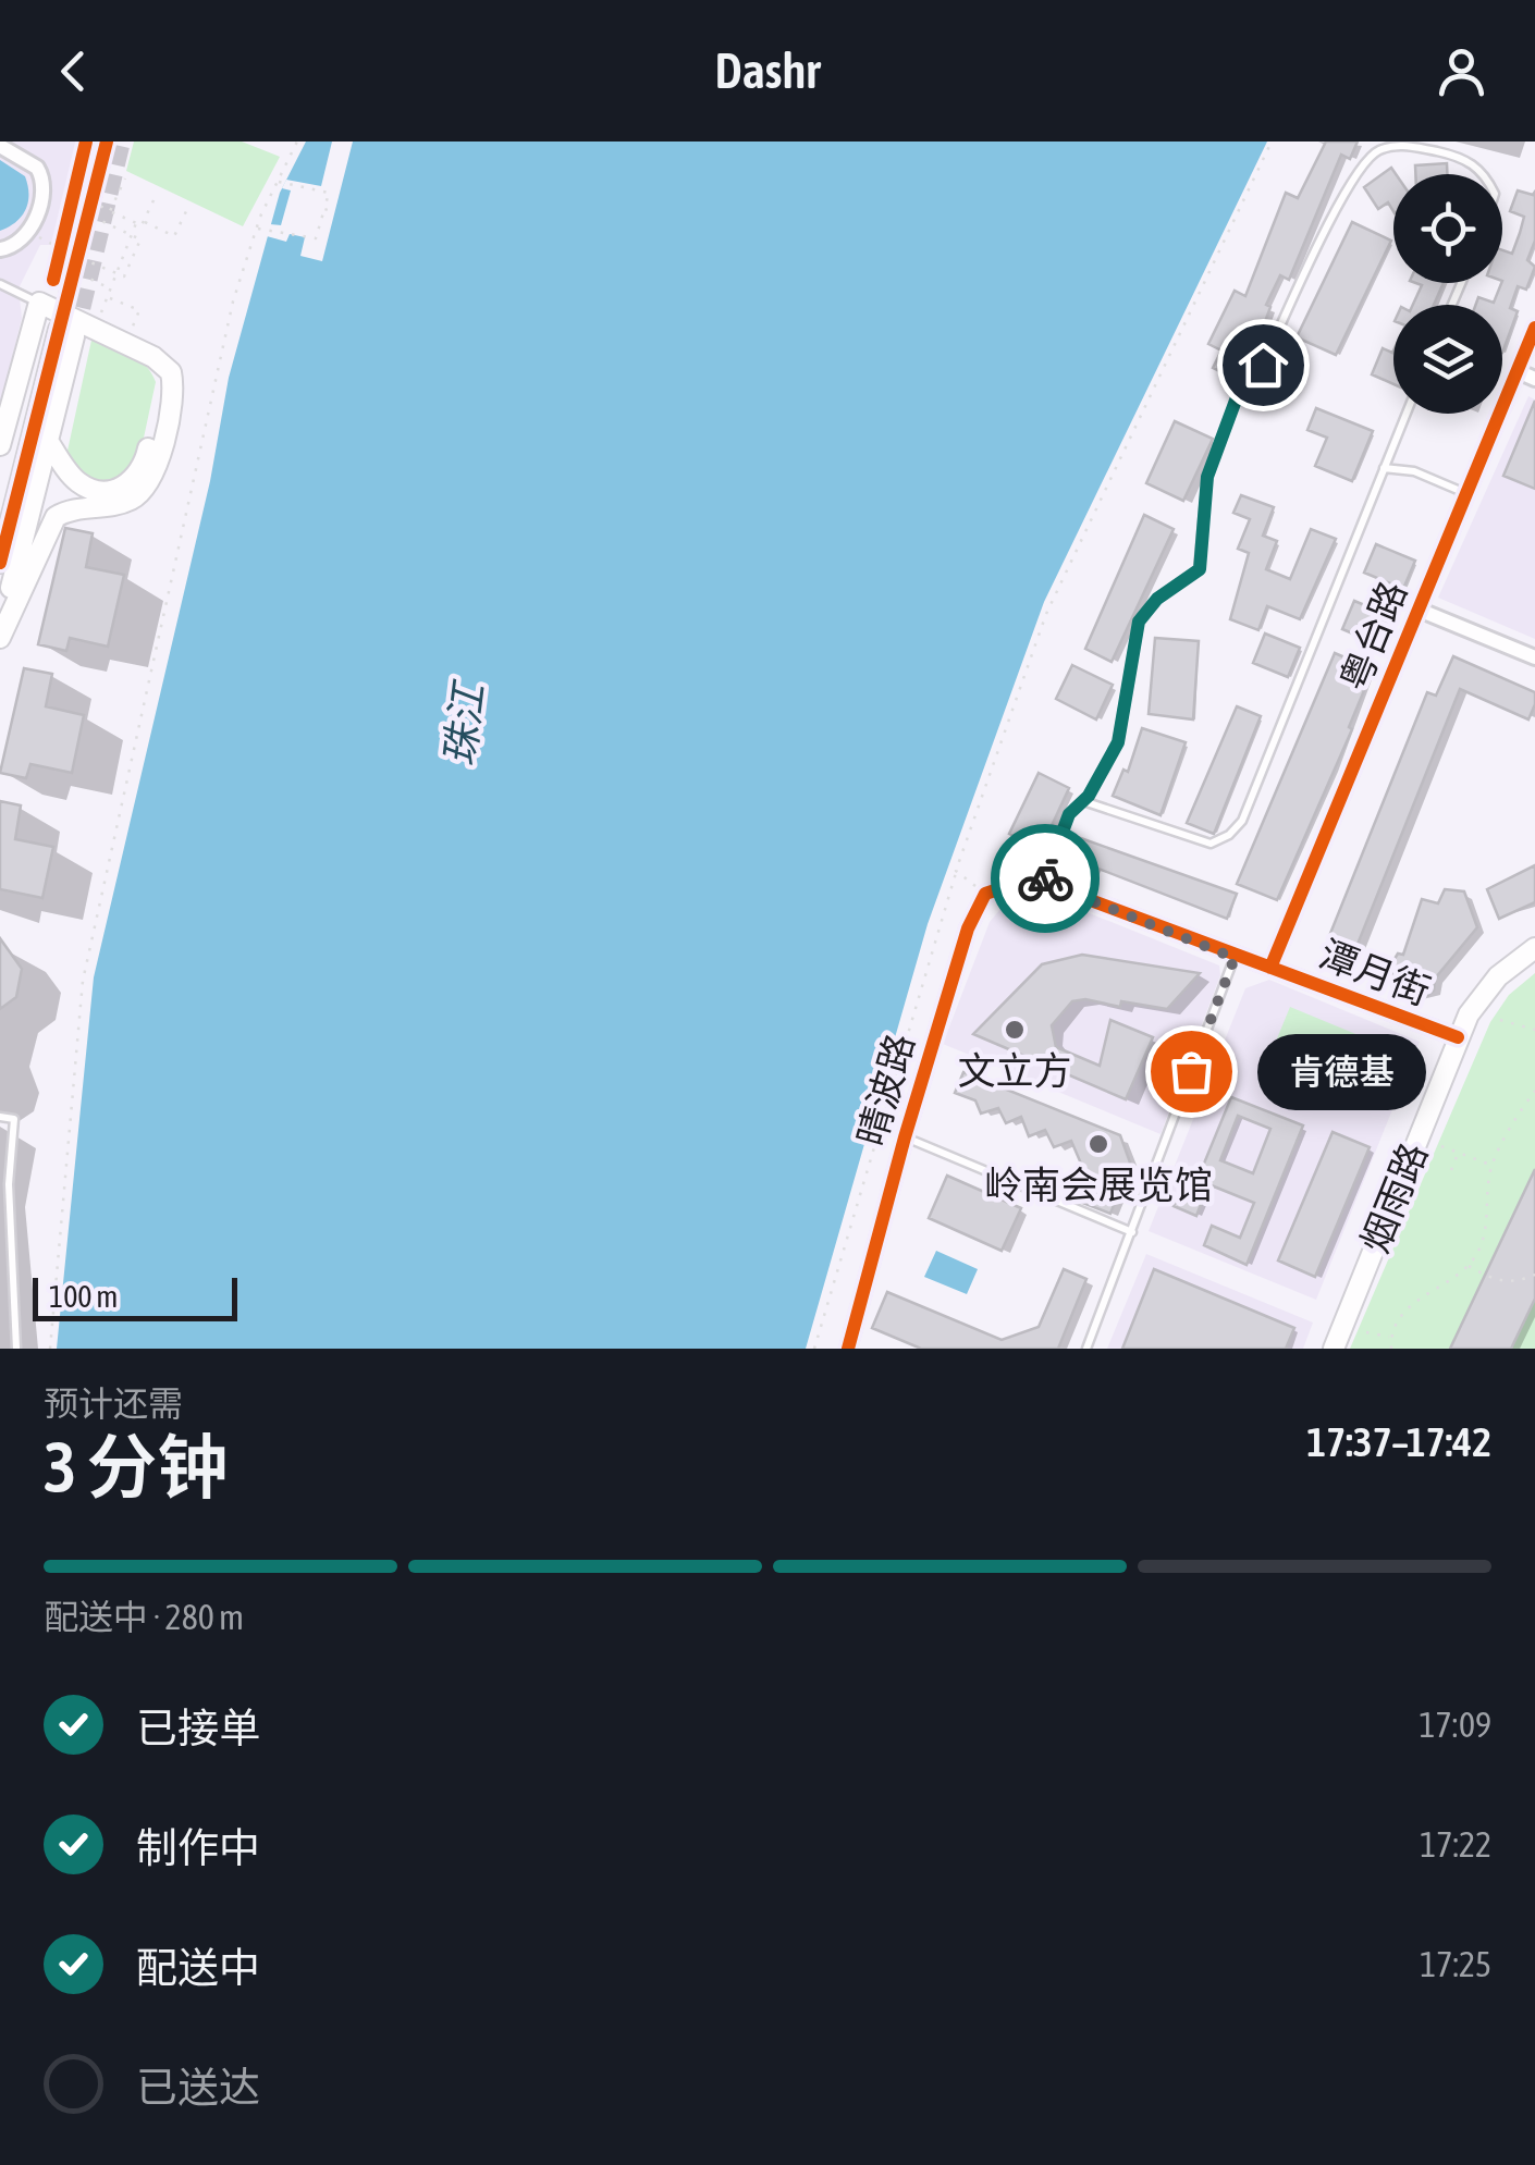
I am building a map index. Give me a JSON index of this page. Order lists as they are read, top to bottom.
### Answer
{
  "streets": {
    "main road": ["烟雨路"],
    "street": ["粤台路", "潭月街", "晴波路"]
  },
  "crossings": [
    ["粤台路", "潭月街"],
    ["潭月街", "晴波路"],
    ["潭月街", "烟雨路"]
  ],
  "water": ["珠江"],
  "places": ["文立方", "肯德基", "岭南会展览馆"],
  "scale_bar": "100 m",
  "page": {
    "header": "Dashr",
    "bubble": "肯德基",
    "scale": "100 m",
    "heading": ["3 分钟", "预计还需", "17:37–17:42"],
    "bar": "配送中 · 280 m",
    "list": [
      ["已接单", "17:09"],
      ["制作中", "17:22"],
      ["配送中", "17:25"],
      "已送达"
    ]
  }
}
